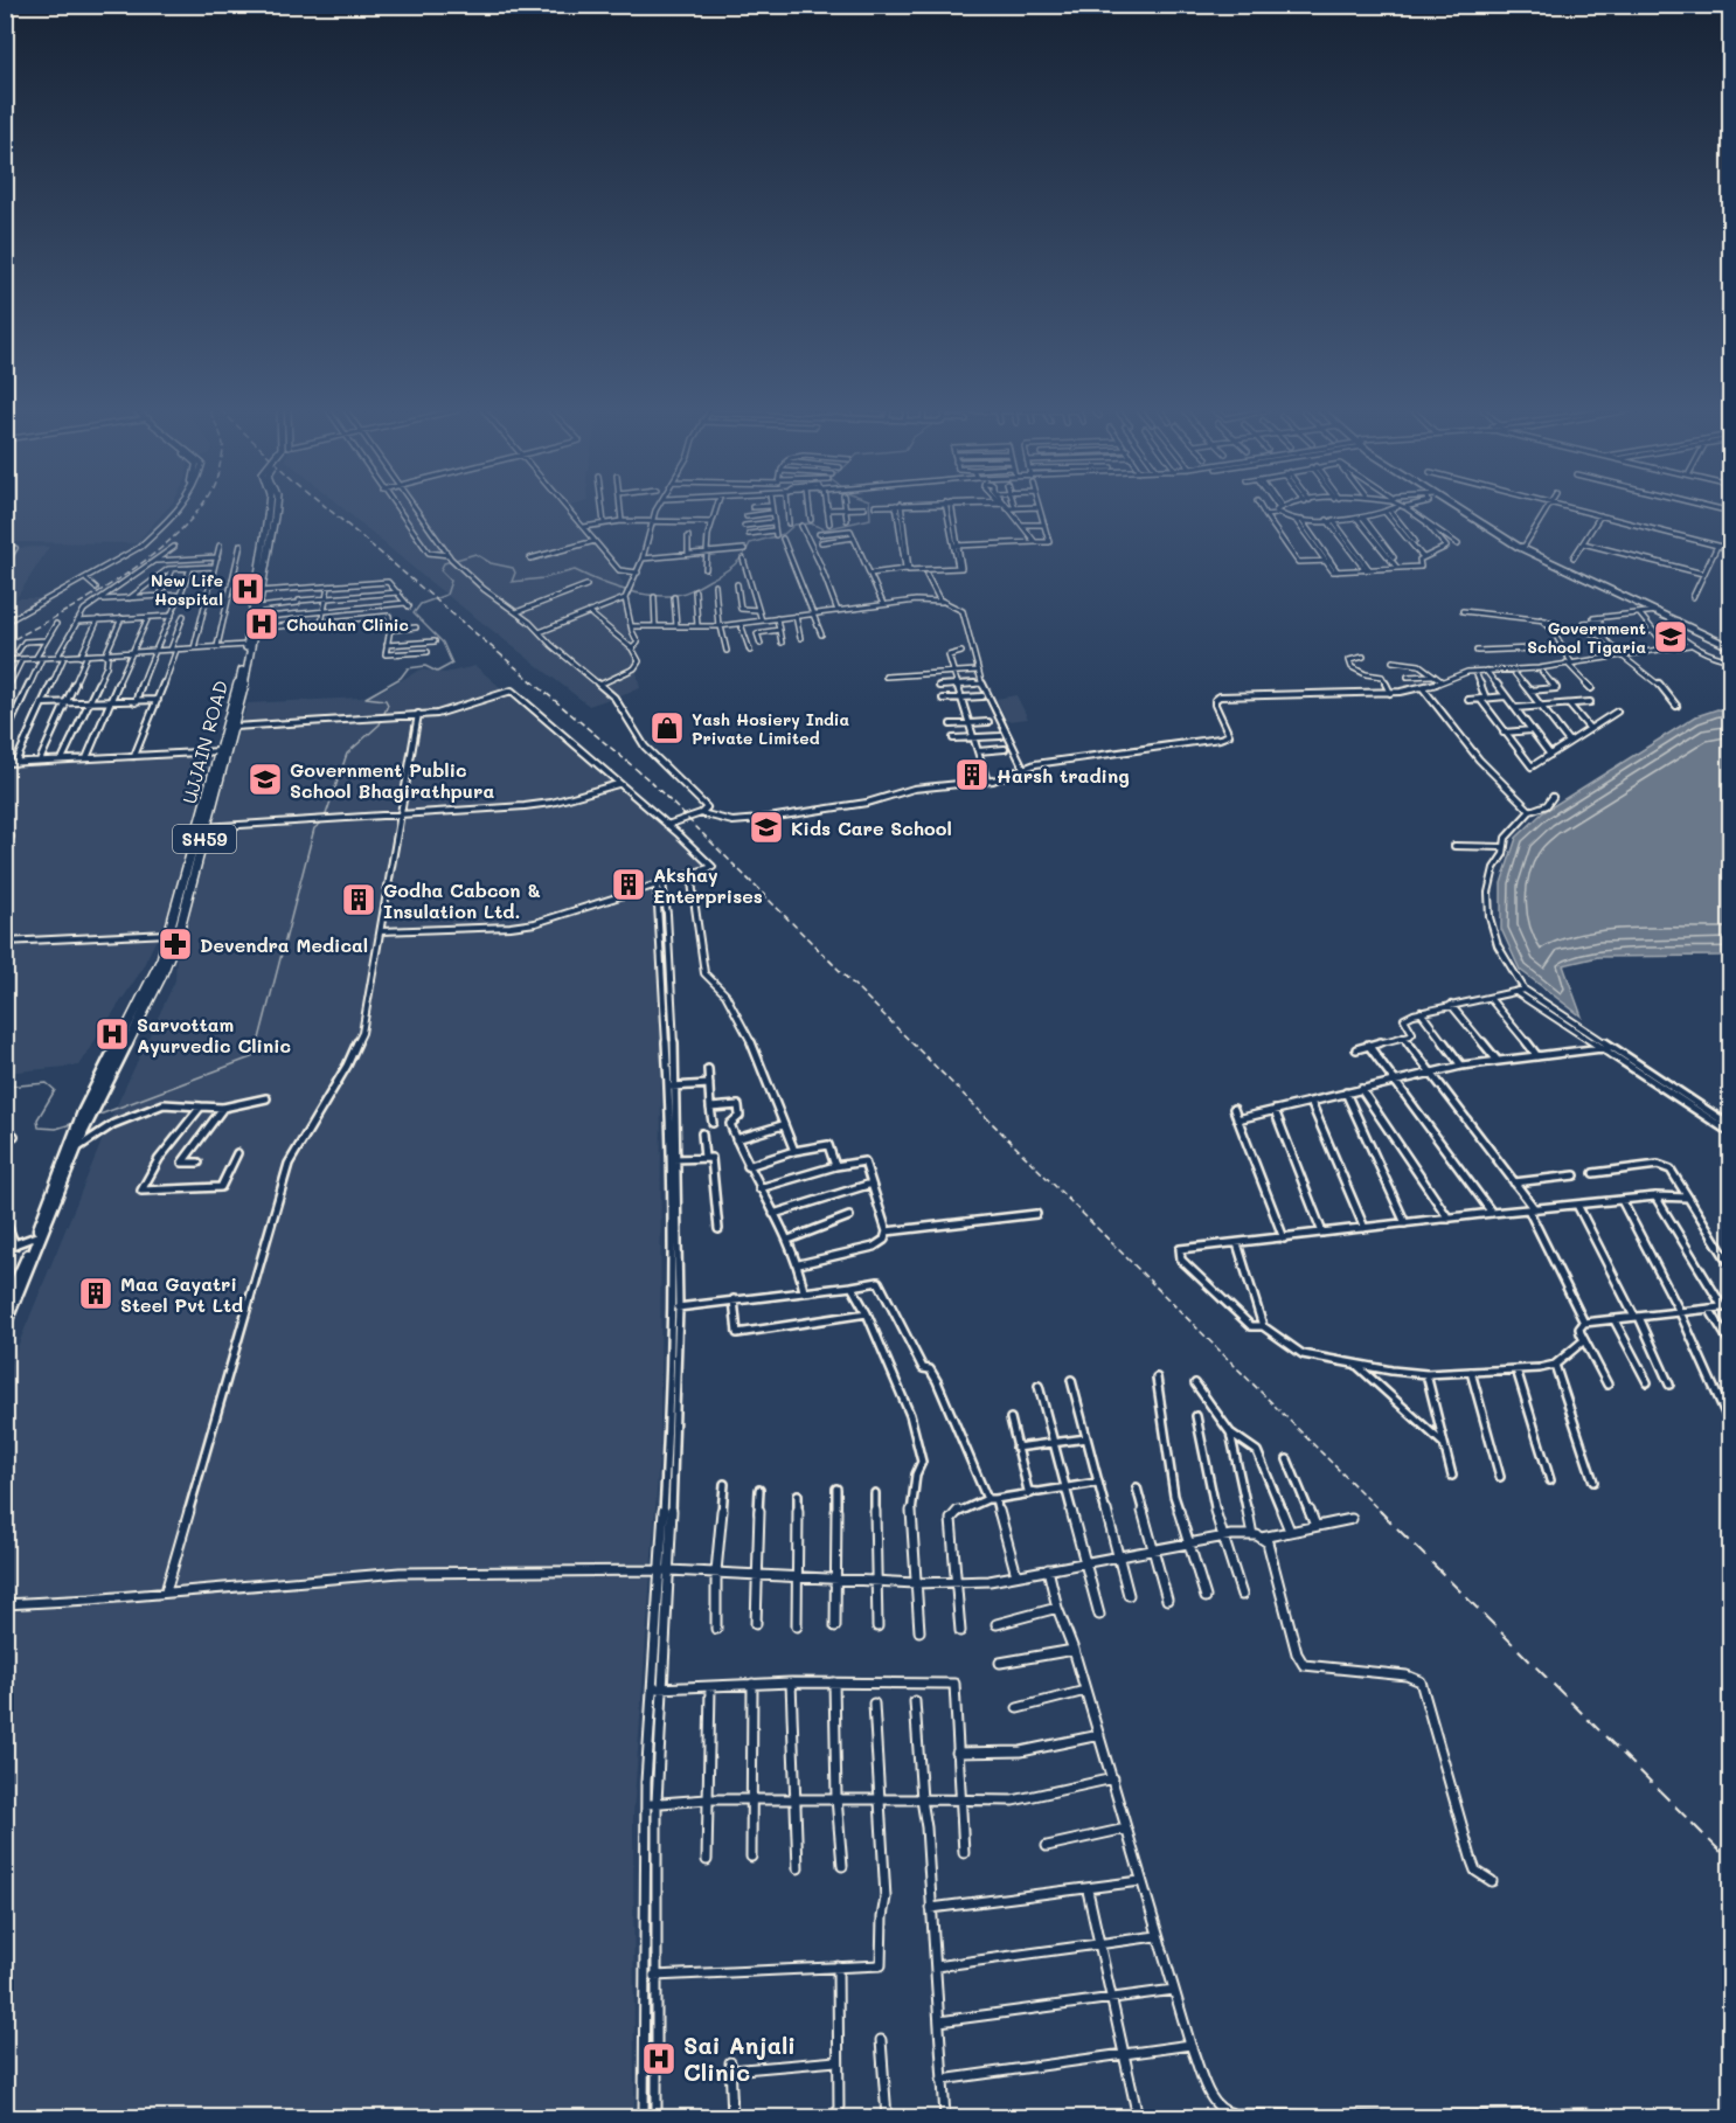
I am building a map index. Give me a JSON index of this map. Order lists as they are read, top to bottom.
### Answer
{
  "streets": {
    "main road": ["UJJAIN ROAD", "SH59"]
  },
  "crossings": [
    ["UJJAIN ROAD", "SH59"]
  ],
  "places": {
    "hospital": [
      "New Life Hospital",
      "Chouhan Clinic",
      "Sarvottam Ayurvedic Clinic",
      "Sai Anjali Clinic"
    ],
    "school or university": ["Government School Tigaria", "Government Public School Bhagirathpura", "Kids Care School"],
    "shop": ["Yash Hosiery India Private Limited"],
    "building": [
      "Harsh trading",
      "Akshay Enterprises",
      "Godha Cabcon & Insulation Ltd.",
      "Maa Gayatri Steel Pvt Ltd"
    ],
    "pharmacy": ["Devendra Medical"]
  }
}
